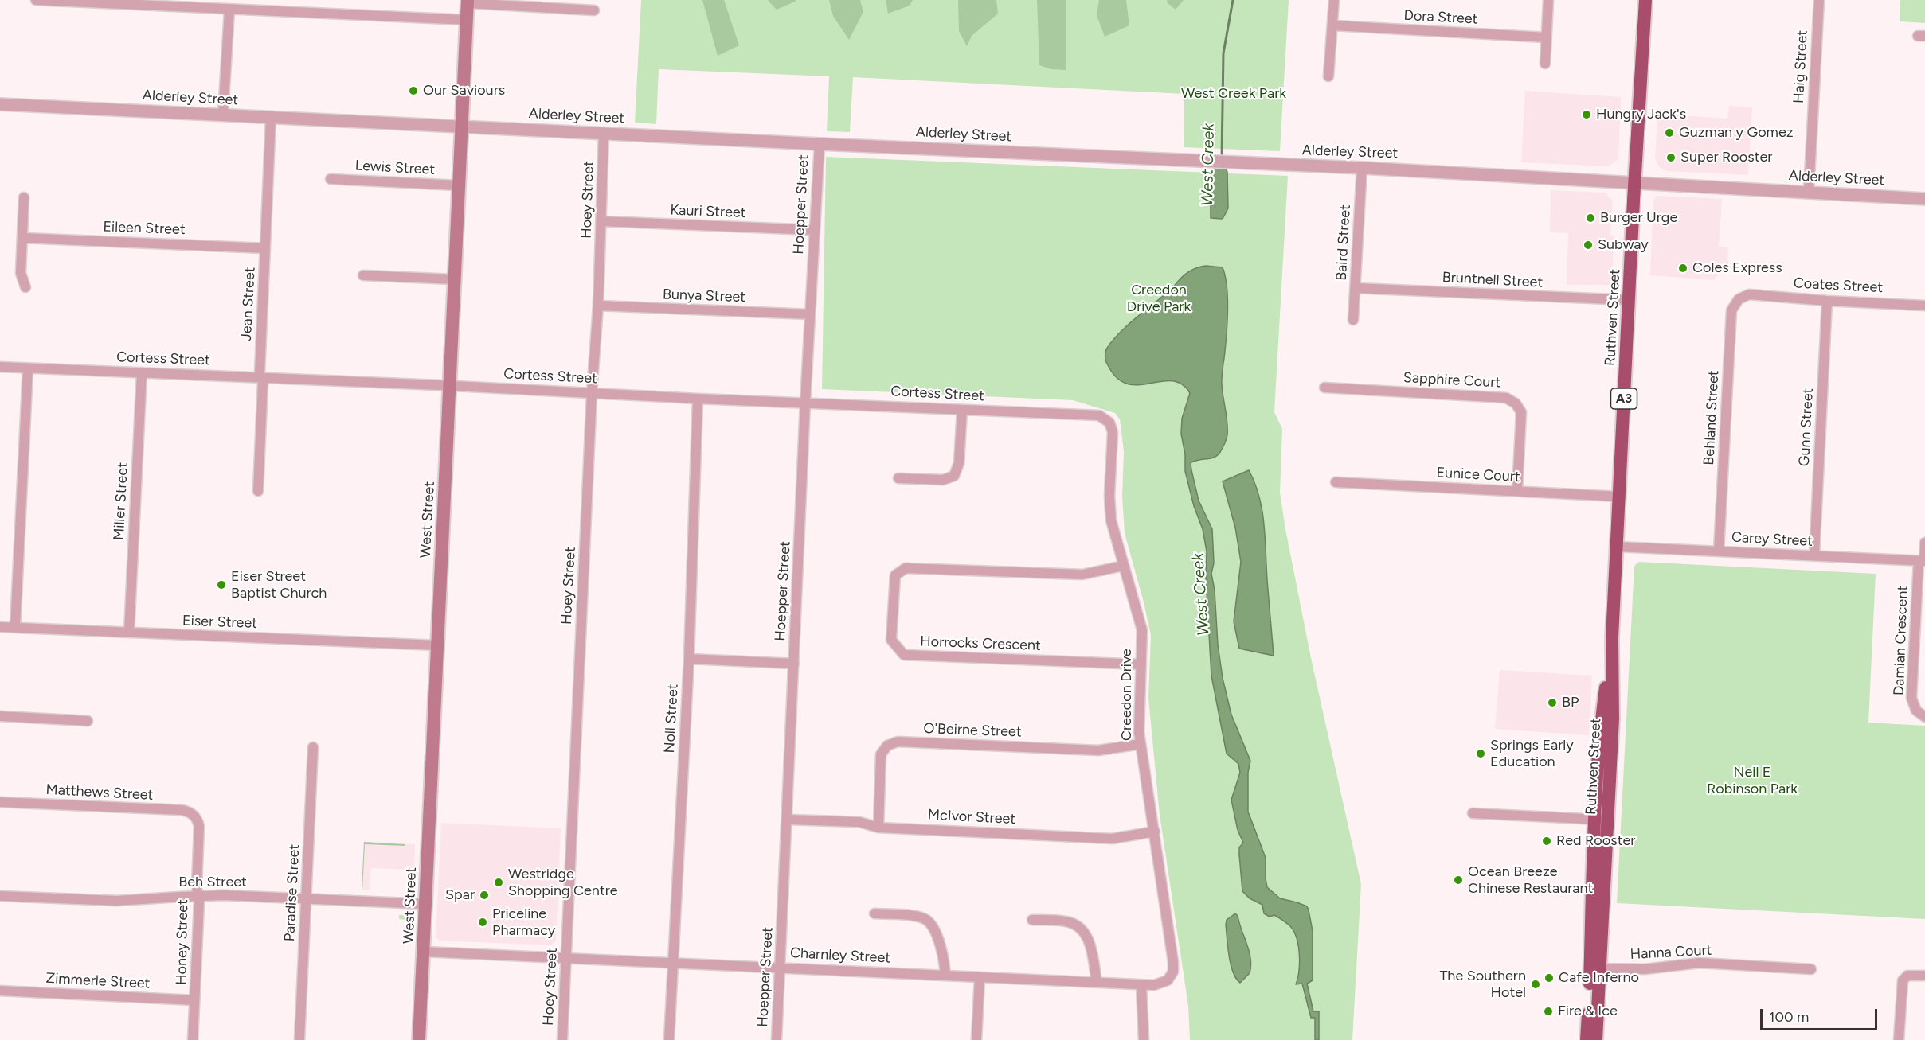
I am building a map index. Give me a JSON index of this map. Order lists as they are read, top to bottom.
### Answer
{
  "streets": {
    "highway": ["Ruthven Street", "A3"],
    "main road": ["West Street"],
    "street": [
      "Dora Street",
      "Haig Street",
      "Alderley Street",
      "Lewis Street",
      "Hoey Street",
      "Hoepper Street",
      "Kauri Street",
      "Eileen Street",
      "Baird Street",
      "Bruntnell Street",
      "Coates Street",
      "Bunya Street",
      "Jean Street",
      "Cortess Street",
      "Sapphire Court",
      "Behland Street",
      "Gunn Street",
      "Eunice Court",
      "Miller Street",
      "Carey Street",
      "Eiser Street",
      "Damian Crescent",
      "Horrocks Crescent",
      "Creedon Drive",
      "Noll Street",
      "O'Beirne Street",
      "Matthews Street",
      "McIvor Street",
      "Beh Street",
      "Paradise Street",
      "Honey Street",
      "Hanna Court",
      "Charnley Street",
      "Zimmerle Street"
    ]
  },
  "crossings": [
    ["Haig Street", "Alderley Street"],
    ["Alderley Street", "Hoey Street"],
    ["Alderley Street", "Hoepper Street"],
    ["Alderley Street", "Baird Street"],
    ["Alderley Street", "Jean Street"],
    ["Alderley Street", "Ruthven Street"],
    ["Alderley Street", "West Street"],
    ["Lewis Street", "West Street"],
    ["Hoey Street", "Kauri Street"],
    ["Hoey Street", "Bunya Street"],
    ["Hoey Street", "Cortess Street"],
    ["Hoey Street", "Charnley Street"],
    ["Hoepper Street", "Kauri Street"],
    ["Hoepper Street", "Bunya Street"],
    ["Hoepper Street", "Cortess Street"],
    ["Hoepper Street", "McIvor Street"],
    ["Hoepper Street", "Charnley Street"],
    ["Eileen Street", "Jean Street"],
    ["Baird Street", "Bruntnell Street"],
    ["Bruntnell Street", "Ruthven Street"],
    ["Coates Street", "Behland Street"],
    ["Coates Street", "Gunn Street"],
    ["Jean Street", "Cortess Street"],
    ["Ruthven Street", "Eunice Court"],
    ["Ruthven Street", "Carey Street"],
    ["Ruthven Street", "Hanna Court"],
    ["Cortess Street", "Miller Street"],
    ["Cortess Street", "West Street"],
    ["Cortess Street", "Creedon Drive"],
    ["Cortess Street", "Noll Street"],
    ["Sapphire Court", "Eunice Court"],
    ["Behland Street", "Carey Street"],
    ["Gunn Street", "Carey Street"],
    ["Miller Street", "Eiser Street"],
    ["West Street", "Eiser Street"],
    ["West Street", "Beh Street"],
    ["West Street", "Charnley Street"],
    ["Carey Street", "Damian Crescent"],
    ["Horrocks Crescent", "Creedon Drive"],
    ["Creedon Drive", "O'Beirne Street"],
    ["Creedon Drive", "McIvor Street"],
    ["Creedon Drive", "Charnley Street"],
    ["Noll Street", "Charnley Street"],
    ["O'Beirne Street", "McIvor Street"],
    ["Matthews Street", "Honey Street"],
    ["Beh Street", "Paradise Street"],
    ["Beh Street", "Honey Street"],
    ["Honey Street", "Zimmerle Street"]
  ],
  "water": ["West Creek"],
  "parks": ["West Creek Park", "Creedon Drive Park", "Neil E Robinson Park"],
  "places": [
    "Our Saviours",
    "Hungry Jack's",
    "Guzman y Gomez",
    "Super Rooster",
    "Burger Urge",
    "Subway",
    "Coles Express",
    "Eiser Street Baptist Church",
    "BP",
    "Springs Early Education",
    "Red Rooster",
    "Ocean Breeze Chinese Restaurant",
    "Westridge Shopping Centre",
    "Spar",
    "Priceline Pharmacy",
    "Cafe Inferno",
    "The Southern Hotel",
    "Fire & Ice"
  ],
  "scale_bar": "100 m"
}
